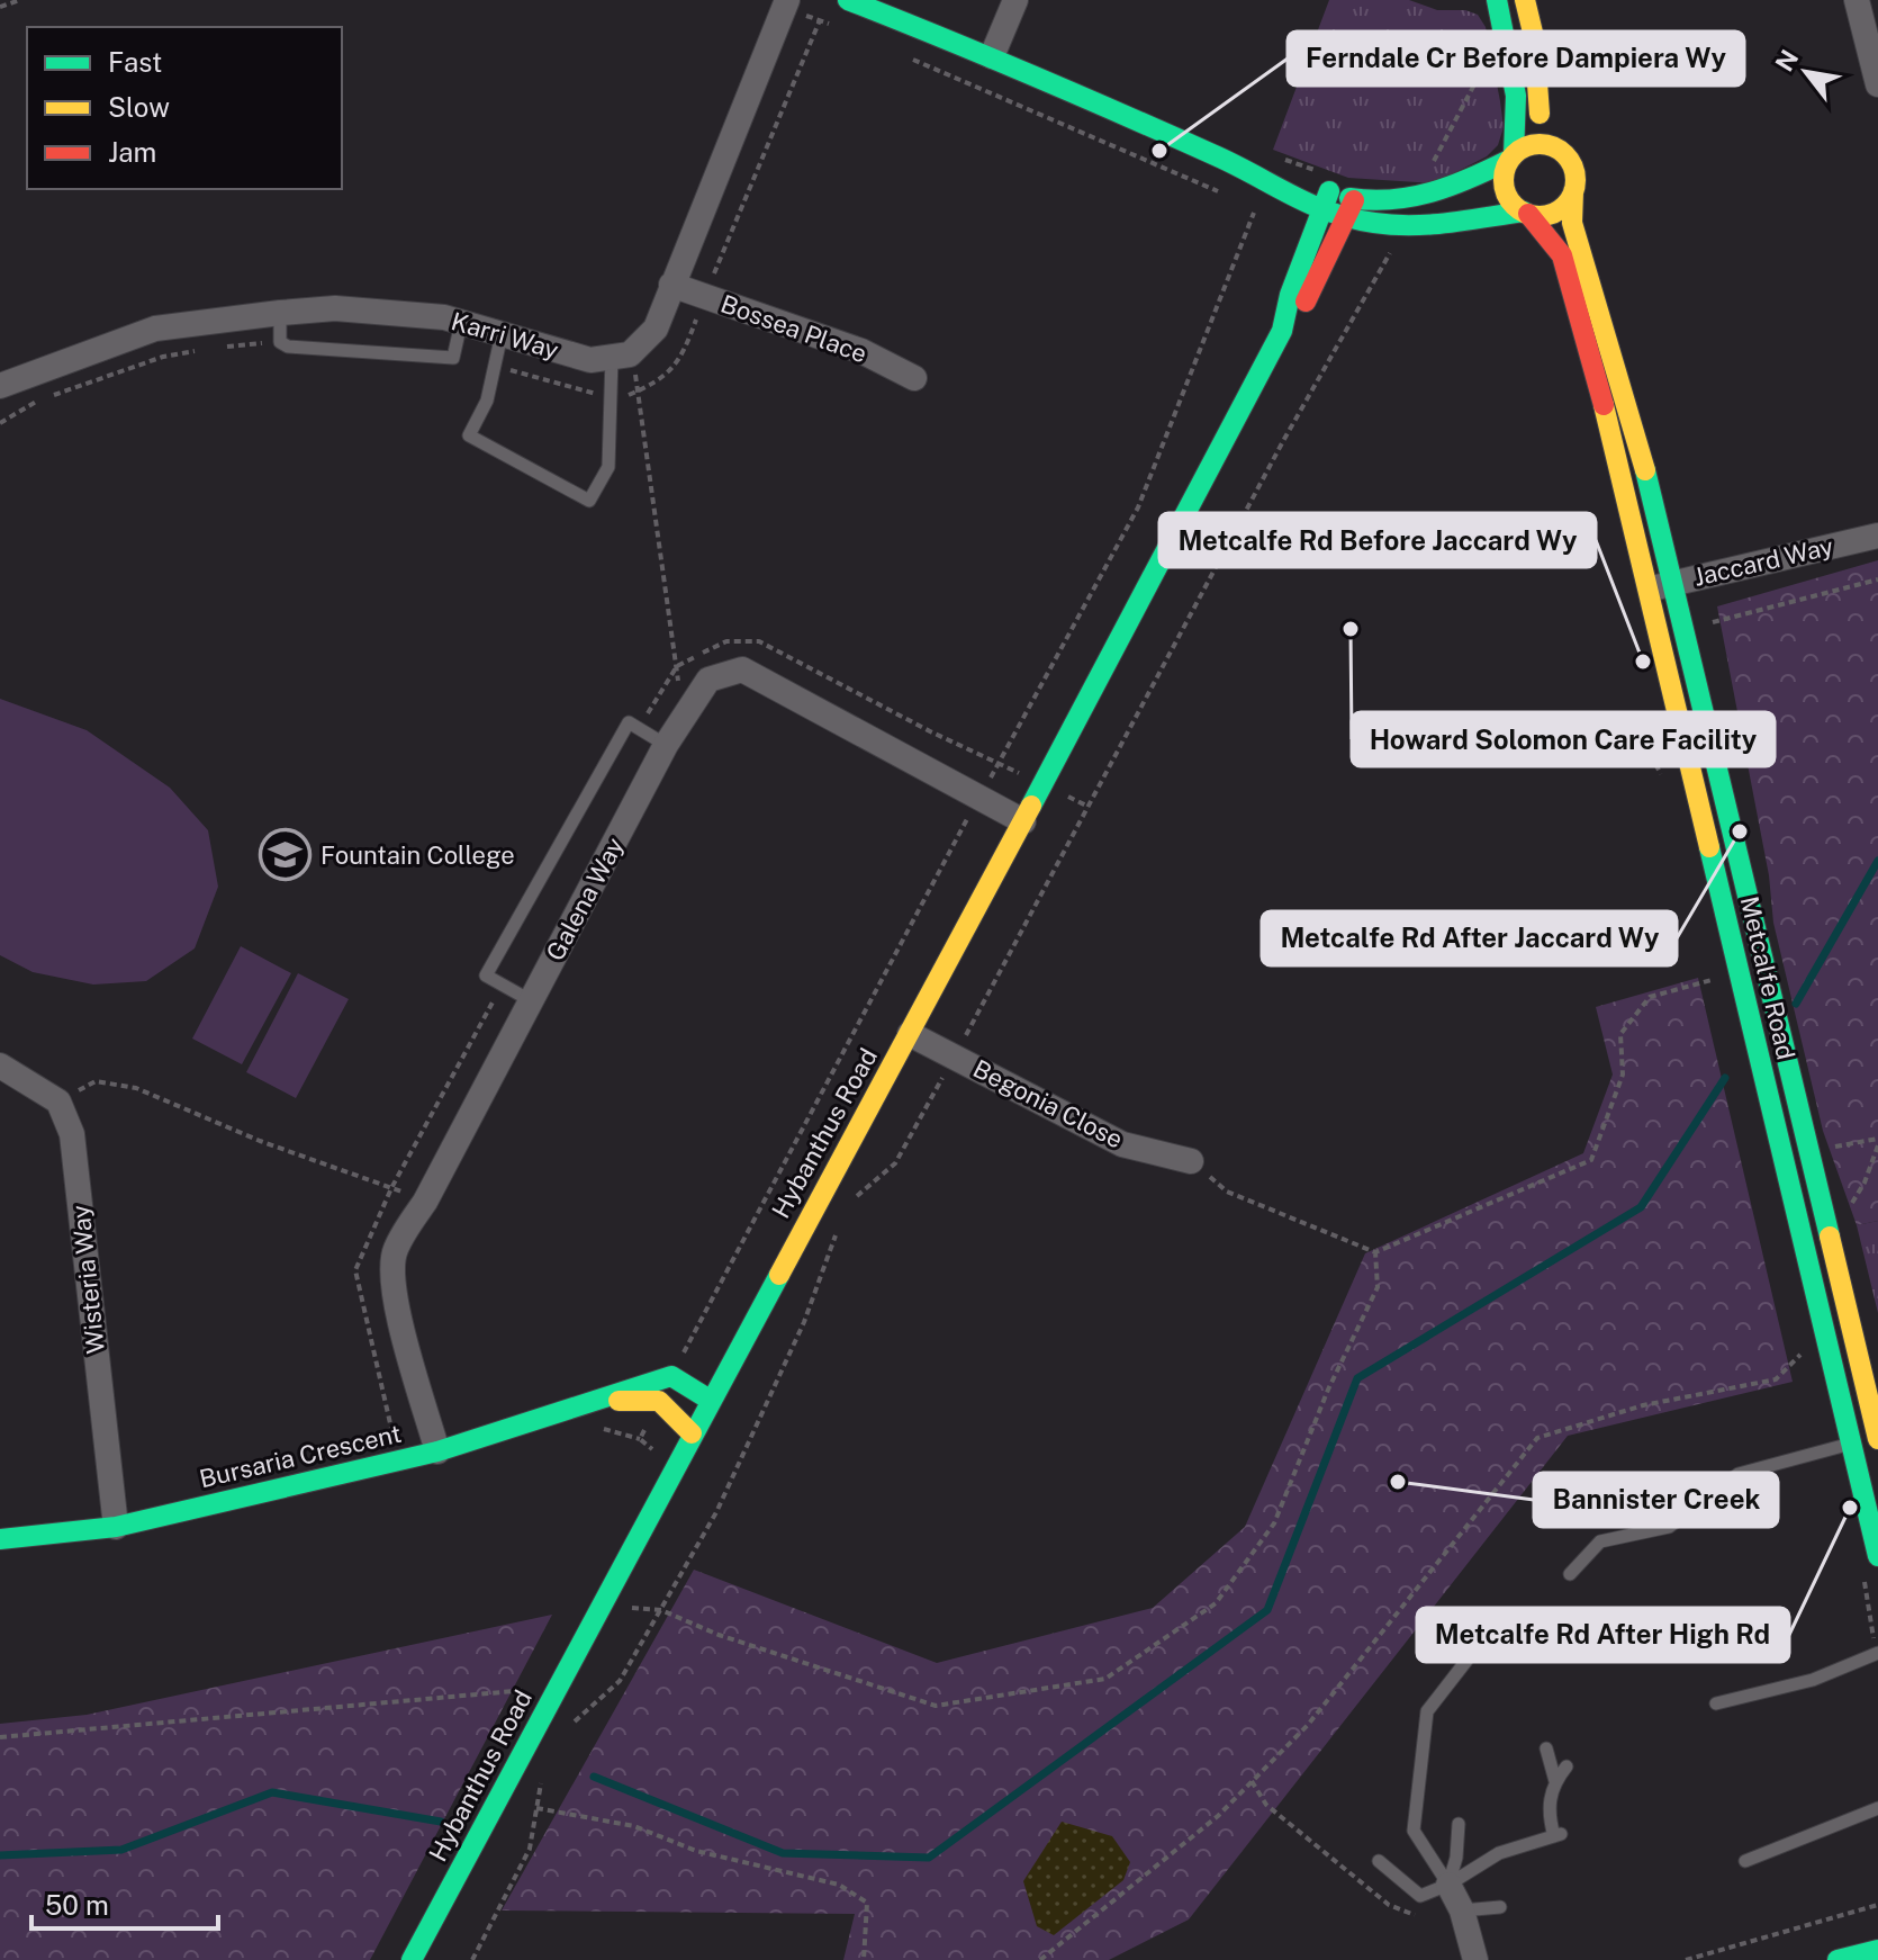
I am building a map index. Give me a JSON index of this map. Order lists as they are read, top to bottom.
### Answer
{
  "streets": {
    "street": [
      "Bossea Place",
      "Karri Way",
      "Jaccard Way",
      "Galena Way",
      "Metcalfe Road",
      "Begonia Close",
      "Hybanthus Road",
      "Wisteria Way",
      "Bursaria Crescent"
    ]
  },
  "crossings": [
    ["Jaccard Way", "Metcalfe Road"],
    ["Galena Way", "Hybanthus Road"],
    ["Galena Way", "Bursaria Crescent"],
    ["Begonia Close", "Hybanthus Road"],
    ["Wisteria Way", "Bursaria Crescent"]
  ],
  "places": {
    "other": [
      "Ferndale Cr Before Dampiera Wy",
      "Howard Solomon Care Facility",
      "Metcalfe Rd Before Jaccard Wy",
      "Metcalfe Rd After Jaccard Wy",
      "Bannister Creek",
      "Metcalfe Rd After High Rd"
    ],
    "school or university": ["Fountain College"]
  },
  "legend": ["Fast", "Slow", "Jam"],
  "scale_bar": "50 m",
  "north": "top left"
}
